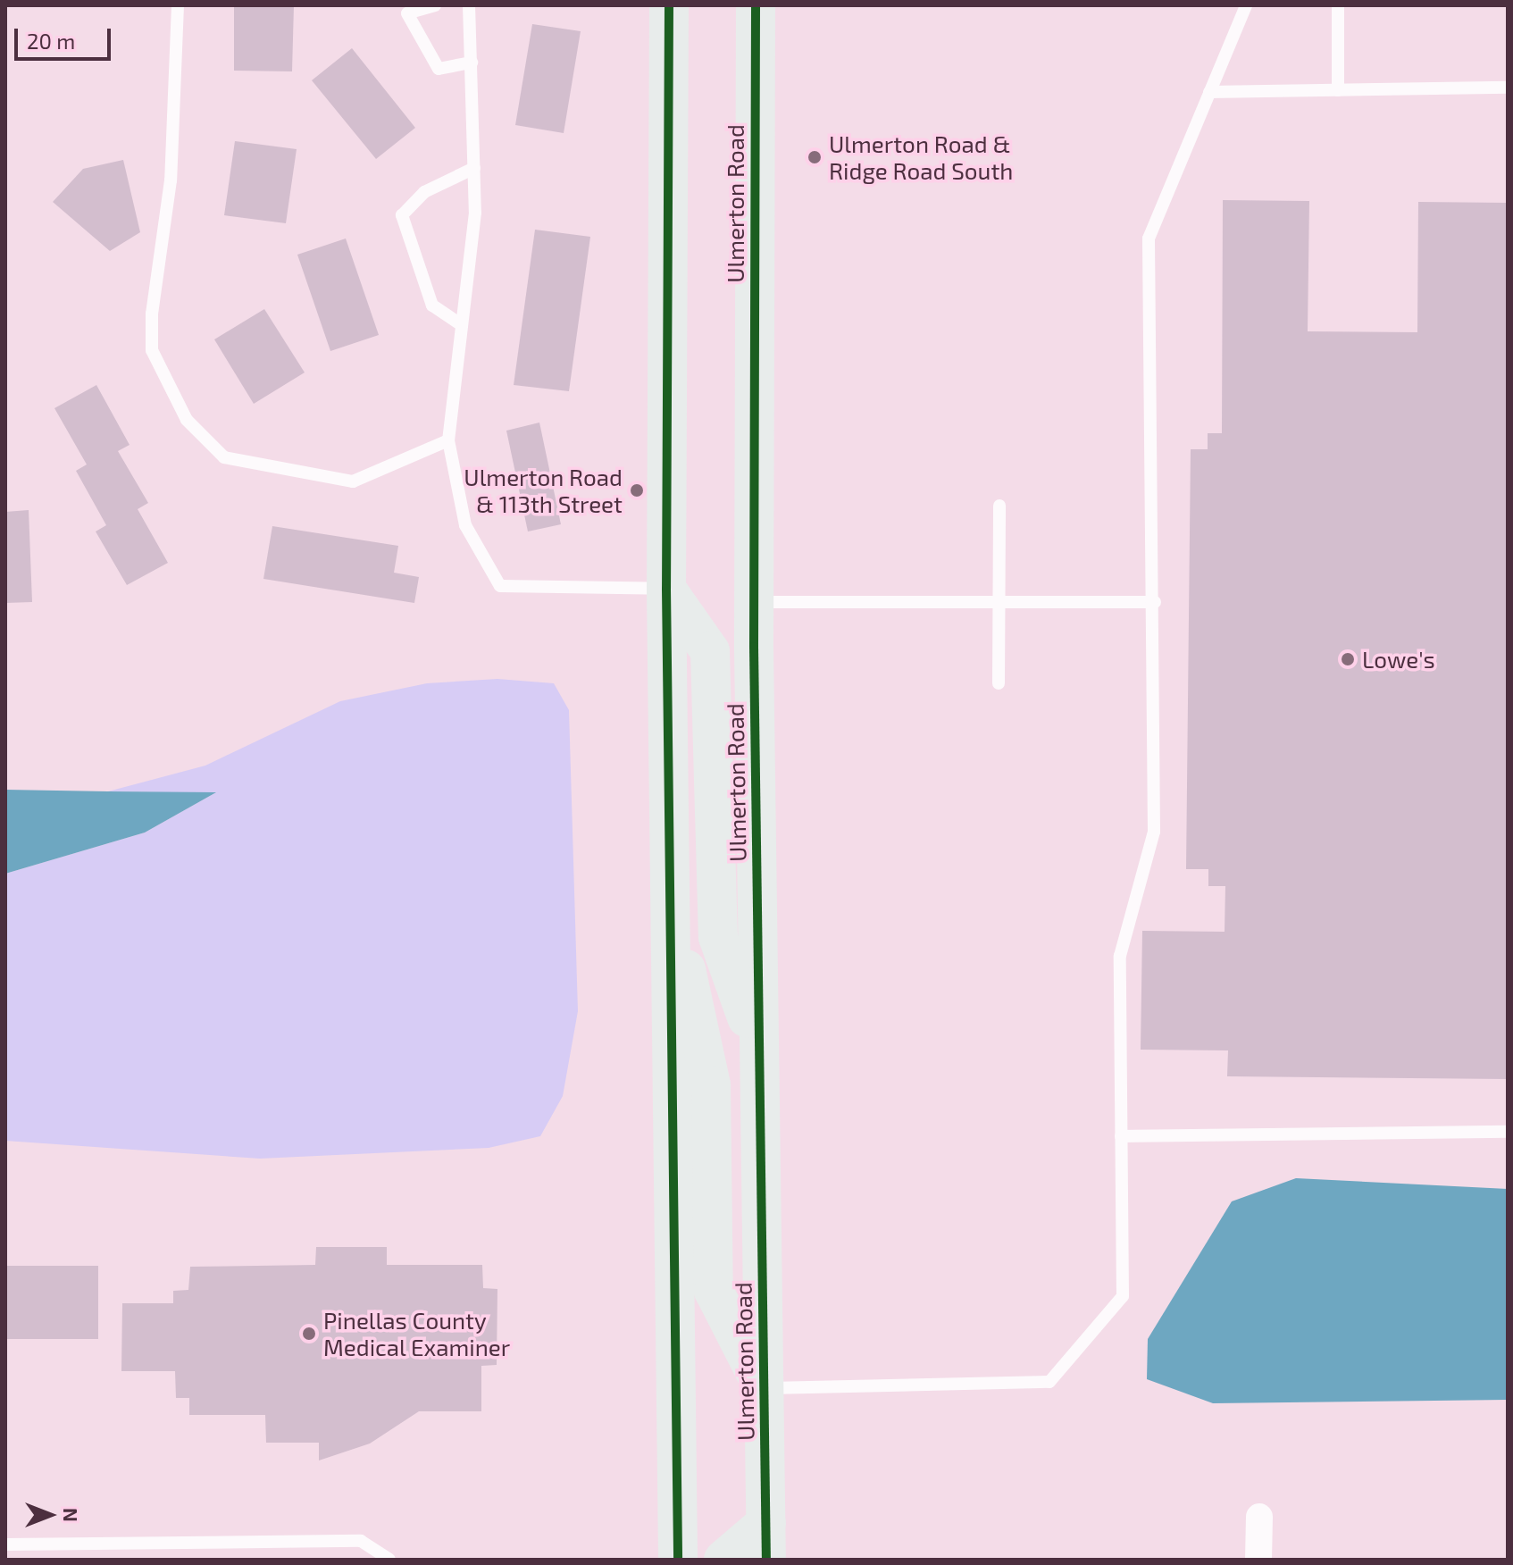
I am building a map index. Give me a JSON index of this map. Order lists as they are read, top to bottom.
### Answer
{
  "streets": {
    "main road": ["Ulmerton Road"]
  },
  "places": [
    "Ulmerton Road & Ridge Road South",
    "Ulmerton Road & 113th Street",
    "Lowe's",
    "Pinellas County Medical Examiner"
  ],
  "scale_bar": "20 m",
  "north": "right"
}
